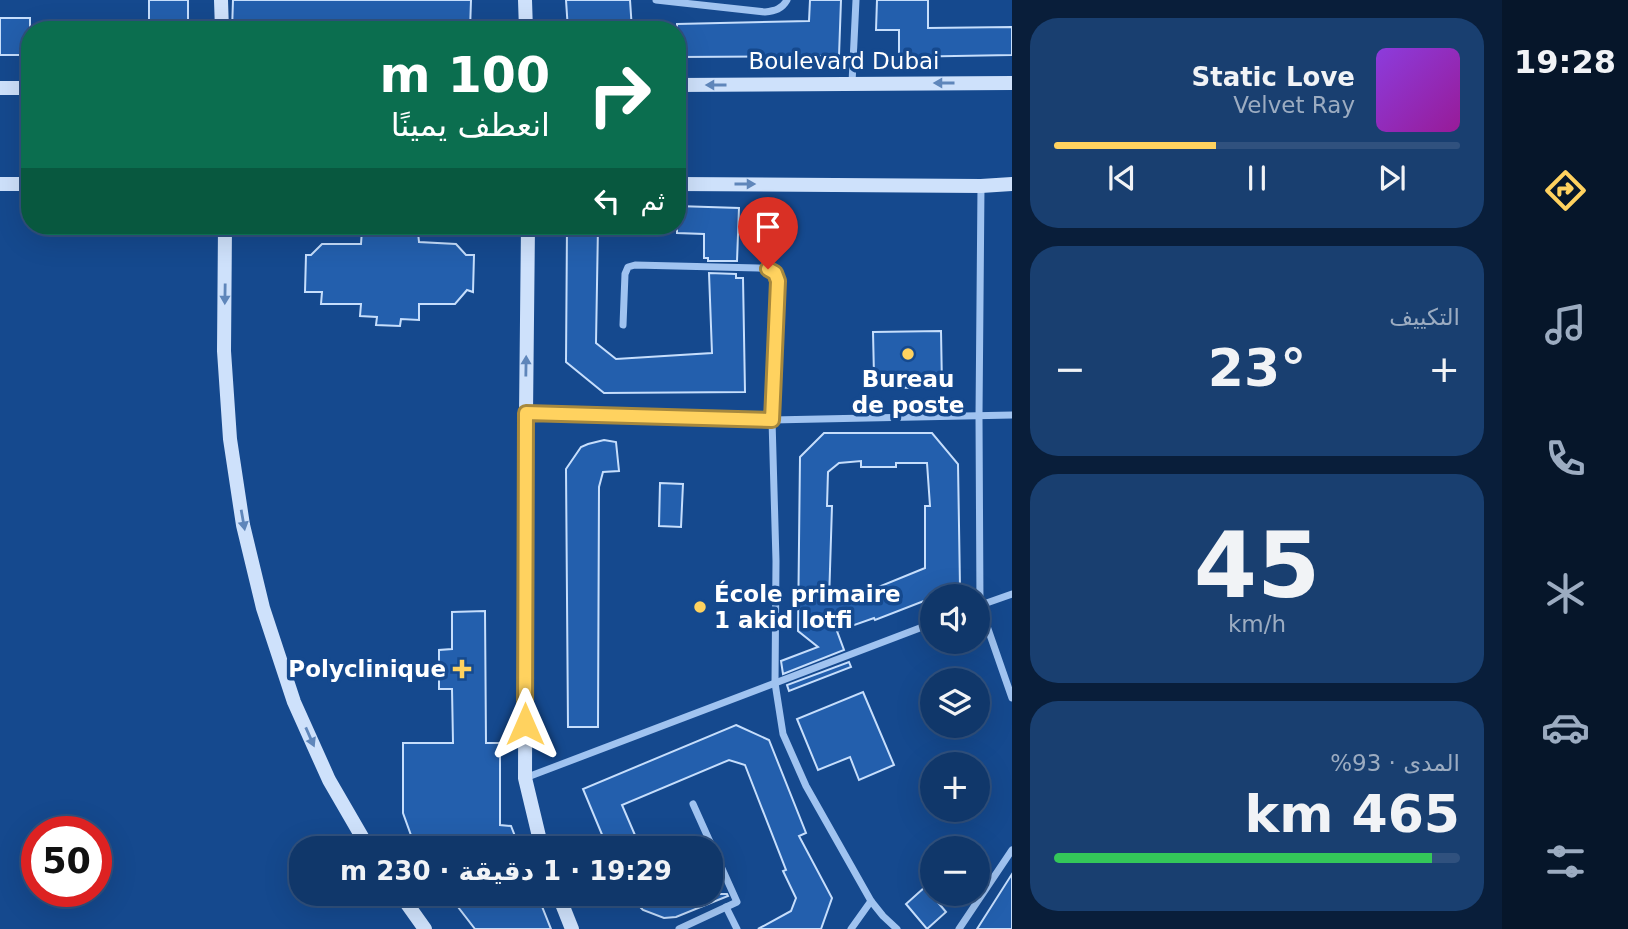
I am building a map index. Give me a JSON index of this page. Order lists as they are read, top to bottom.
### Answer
{
  "streets": {
    "main road": ["Boulevard Dubai"]
  },
  "places": {
    "other": ["Bureau de poste", "École primaire 1 akid lotfi"],
    "health": ["Polyclinique"]
  },
  "page": {
    "tabs": "19:28",
    "turn": ["100 m", "انعطف يمينًا"],
    "song": ["Static Love", "Velvet Ray"],
    "then": "ثم",
    "tile": [
      "التكييف",
      ["45", "km/h"],
      ["المدى · 93%", "465 km"]
    ],
    "heat": ["−", "23°", "+"],
    "map_buttons": ["+", "−"],
    "limit": "50",
    "trip": "19:29 · 1 دقيقة · 230 m"
  }
}
